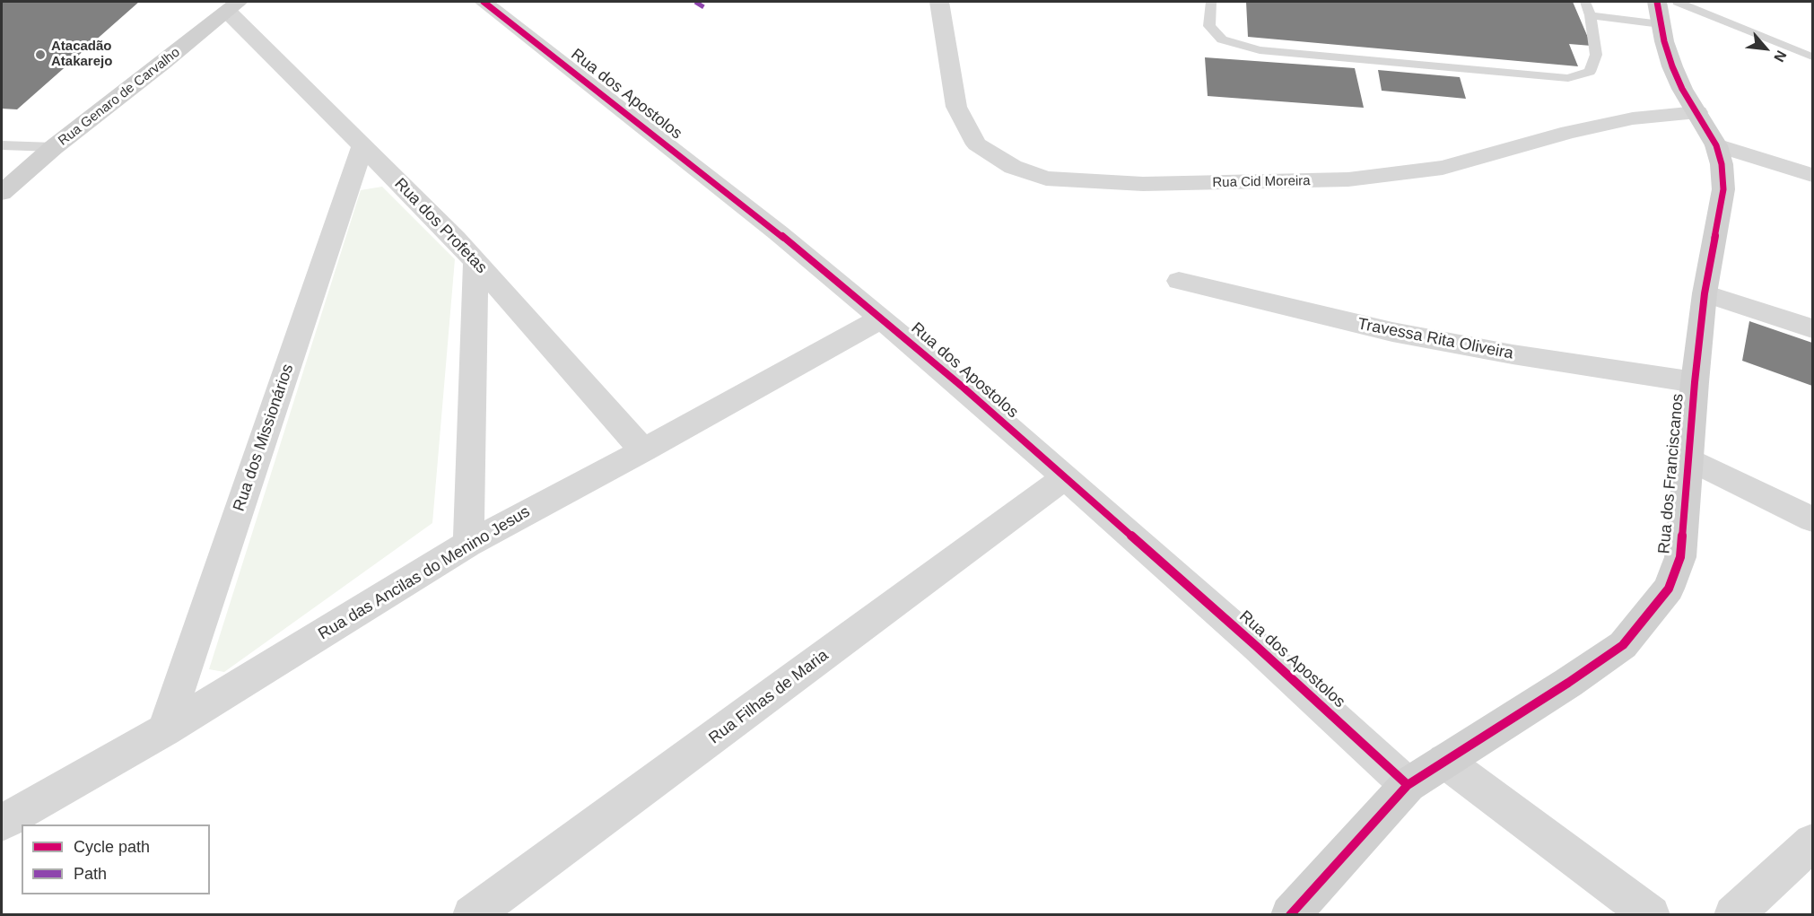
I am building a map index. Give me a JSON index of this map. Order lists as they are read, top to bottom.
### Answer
{
  "streets": {
    "street": [
      "Rua dos Apostolos",
      "Rua Genaro de Carvalho",
      "Rua Cid Moreira",
      "Rua dos Profetas",
      "Travessa Rita Oliveira",
      "Rua dos Missionários",
      "Rua dos Franciscanos",
      "Rua das Ancilas do Menino Jesus",
      "Rua Filhas de Maria"
    ]
  },
  "crossings": [
    ["Rua dos Apostolos", "Rua dos Franciscanos"],
    ["Rua dos Apostolos", "Rua das Ancilas do Menino Jesus"],
    ["Rua dos Apostolos", "Rua Filhas de Maria"],
    ["Rua Genaro de Carvalho", "Rua dos Profetas"],
    ["Rua Cid Moreira", "Rua dos Franciscanos"],
    ["Rua dos Profetas", "Rua dos Missionários"],
    ["Rua dos Profetas", "Rua das Ancilas do Menino Jesus"],
    ["Travessa Rita Oliveira", "Rua dos Franciscanos"],
    ["Rua dos Missionários", "Rua das Ancilas do Menino Jesus"]
  ],
  "places": ["Atacadão Atakarejo"],
  "legend": ["Cycle path", "Path"],
  "north": "bottom right"
}
